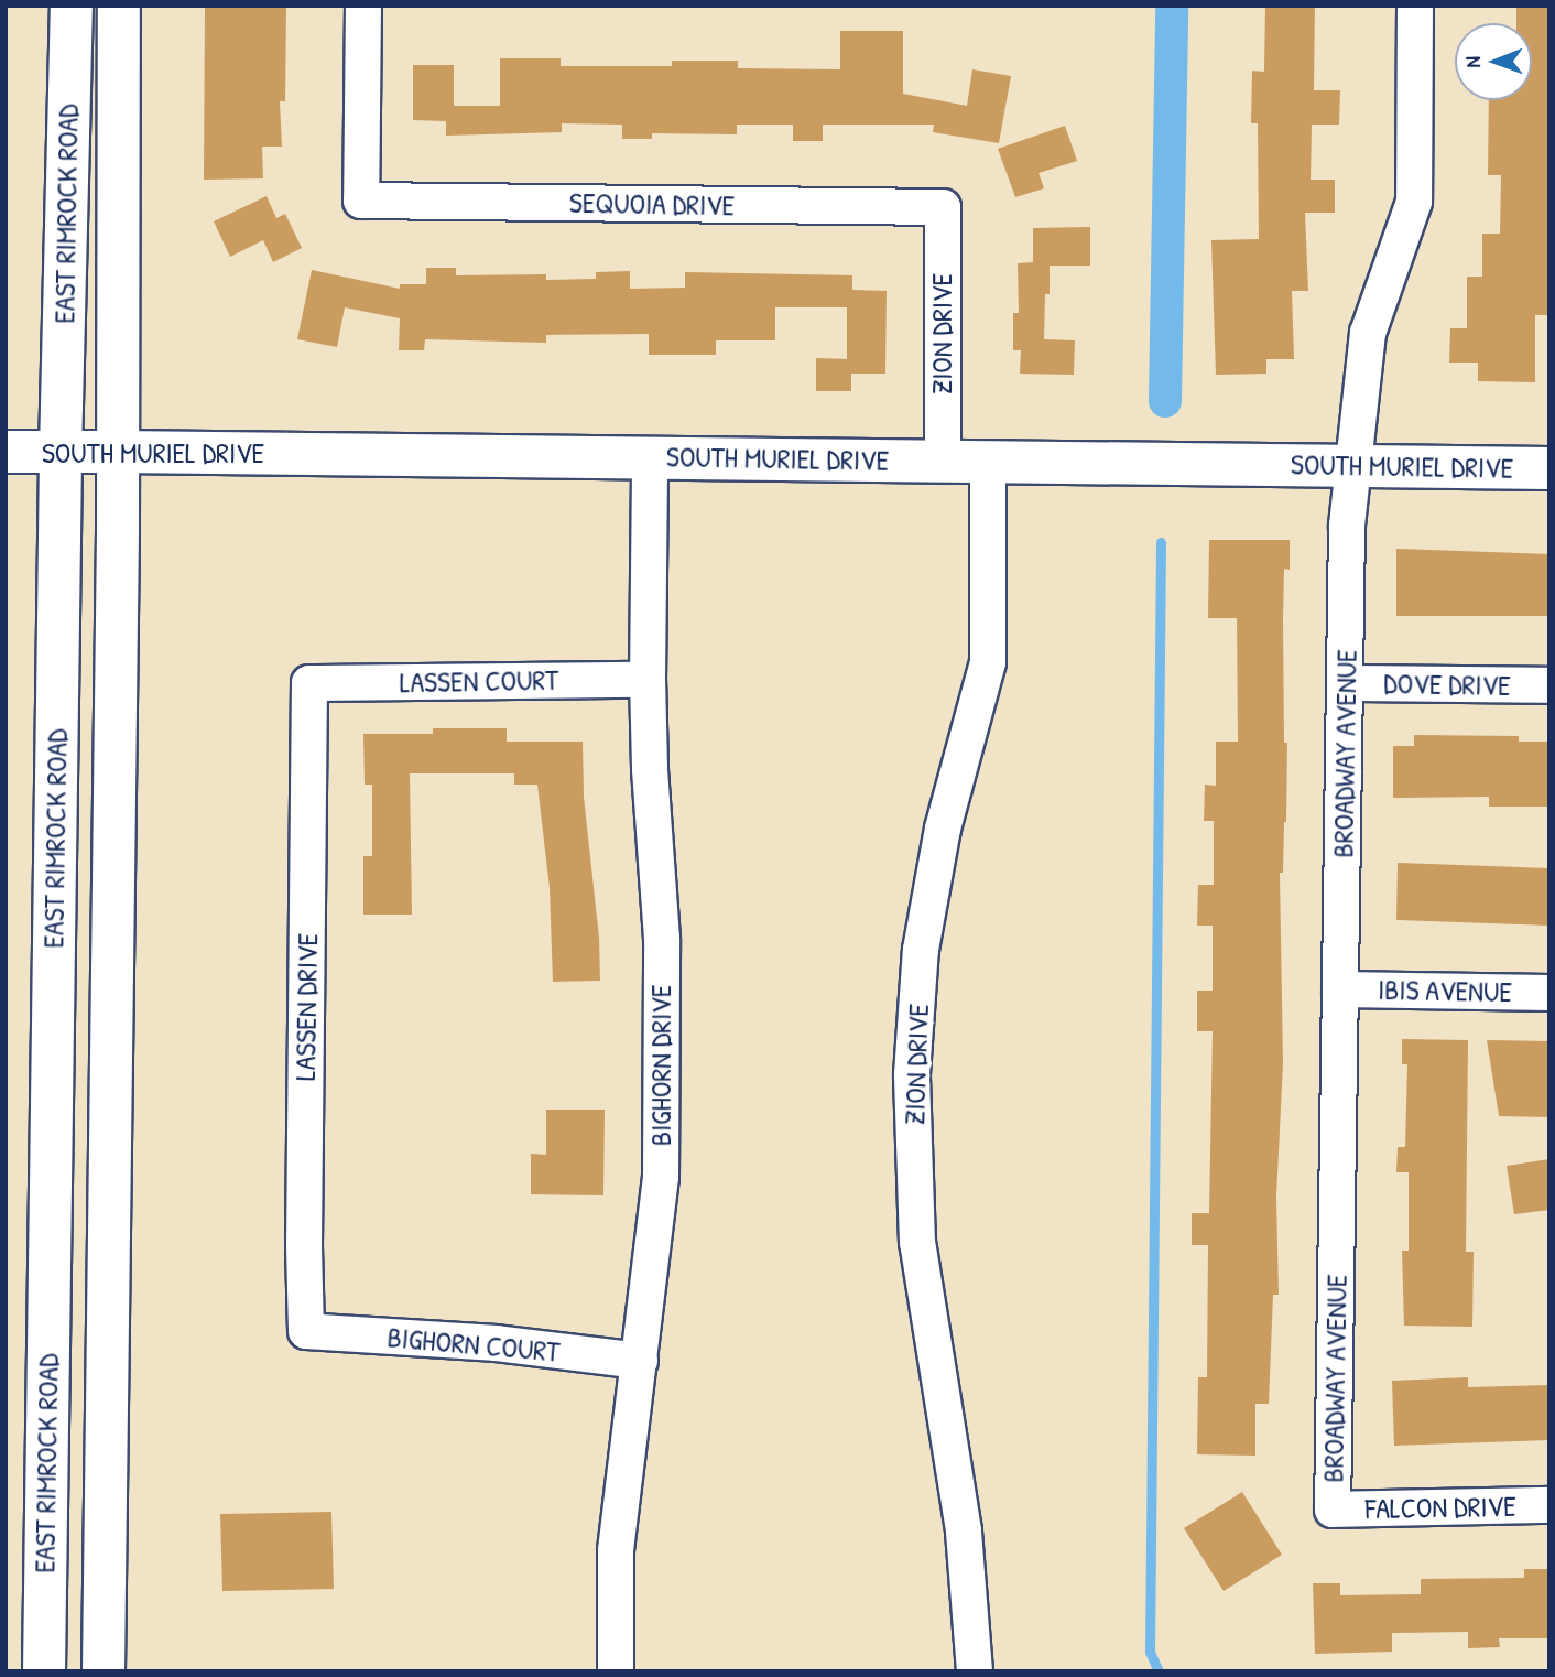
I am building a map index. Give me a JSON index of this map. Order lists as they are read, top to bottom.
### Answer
{
  "streets": {
    "main road": ["EAST RIMROCK ROAD", "SOUTH MURIEL DRIVE"],
    "street": [
      "SEQUOIA DRIVE",
      "ZION DRIVE",
      "LASSEN COURT",
      "DOVE DRIVE",
      "BROADWAY AVENUE",
      "IBIS AVENUE",
      "LASSEN DRIVE",
      "BIGHORN DRIVE",
      "BIGHORN COURT",
      "FALCON DRIVE"
    ]
  },
  "crossings": [
    ["SEQUOIA DRIVE", "ZION DRIVE"],
    ["EAST RIMROCK ROAD", "SOUTH MURIEL DRIVE"],
    ["ZION DRIVE", "SOUTH MURIEL DRIVE"],
    ["SOUTH MURIEL DRIVE", "BROADWAY AVENUE"],
    ["SOUTH MURIEL DRIVE", "BIGHORN DRIVE"],
    ["LASSEN COURT", "LASSEN DRIVE"],
    ["LASSEN COURT", "BIGHORN DRIVE"],
    ["DOVE DRIVE", "BROADWAY AVENUE"],
    ["BROADWAY AVENUE", "IBIS AVENUE"],
    ["BROADWAY AVENUE", "FALCON DRIVE"],
    ["LASSEN DRIVE", "BIGHORN COURT"],
    ["BIGHORN DRIVE", "BIGHORN COURT"]
  ],
  "north": "left"
}
